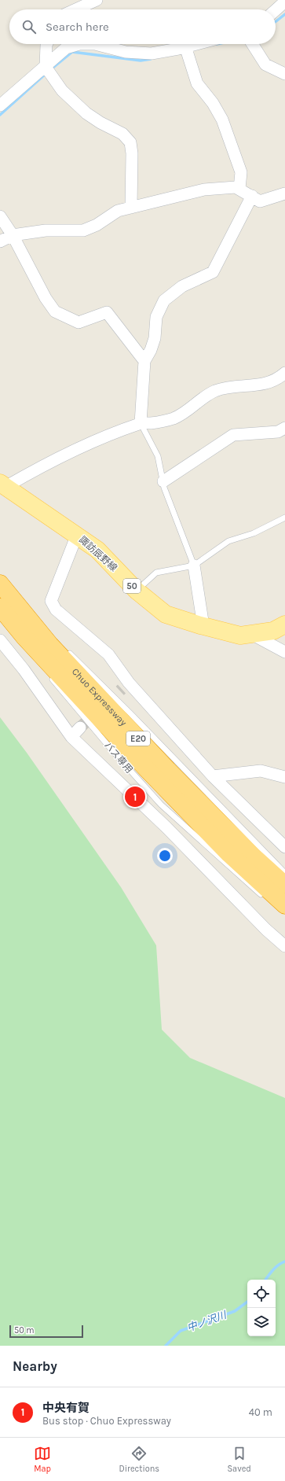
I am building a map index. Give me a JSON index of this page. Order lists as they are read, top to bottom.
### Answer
{
  "streets": {
    "highway": ["Chuo Expressway", "E20"],
    "main road": ["諏訪辰野線", "50"],
    "lane": ["バス専用"]
  },
  "water": ["中ノ沢川"],
  "scale_bar": "50 m",
  "page": {
    "search": "Search here",
    "pins": "1",
    "scale": "50 m",
    "heading": "Nearby",
    "list": [
      {
        "mark": "1",
        "name": "中央有賀",
        "note": "Bus stop · Chuo Expressway",
        "value": "40 m"
      }
    ],
    "nav": ["Map", "Directions", "Saved"]
  }
}
